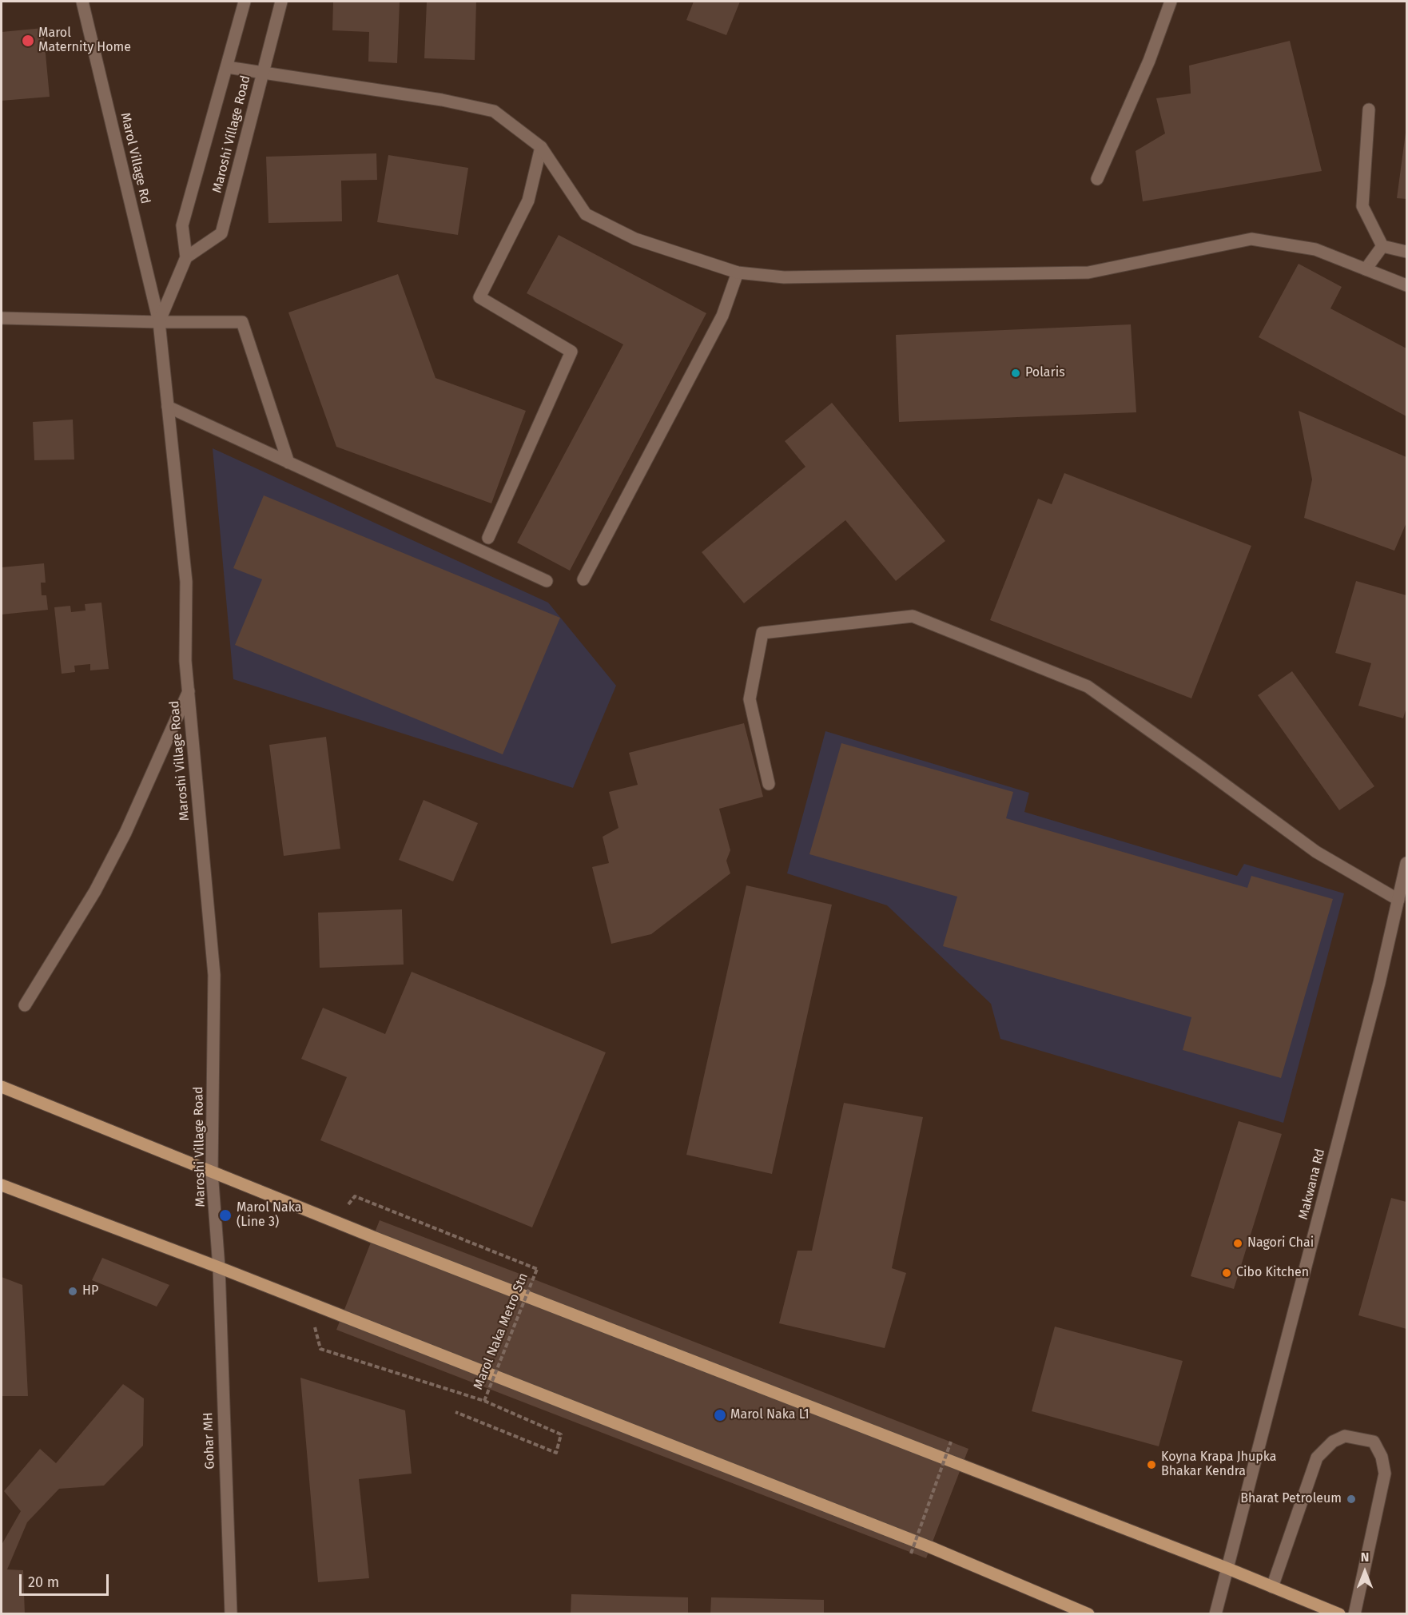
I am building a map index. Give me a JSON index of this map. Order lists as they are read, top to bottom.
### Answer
{
  "streets": {
    "street": [
      "Maroshi Village Road",
      "Marol Village Rd",
      "Makwana Rd",
      "Gohar MH"
    ],
    "path": ["Marol Naka Metro Stn"]
  },
  "crossings": [
    ["Maroshi Village Road", "Marol Village Rd"],
    ["Maroshi Village Road", "Gohar MH"]
  ],
  "places": [
    "Marol Maternity Home",
    "Polaris",
    "Marol Naka (Line 3)",
    "Nagori Chai",
    "Cibo Kitchen",
    "HP",
    "Marol Naka L1",
    "Koyna Krapa Jhupka Bhakar Kendra",
    "Bharat Petroleum"
  ],
  "scale_bar": "20 m",
  "north": "top"
}
